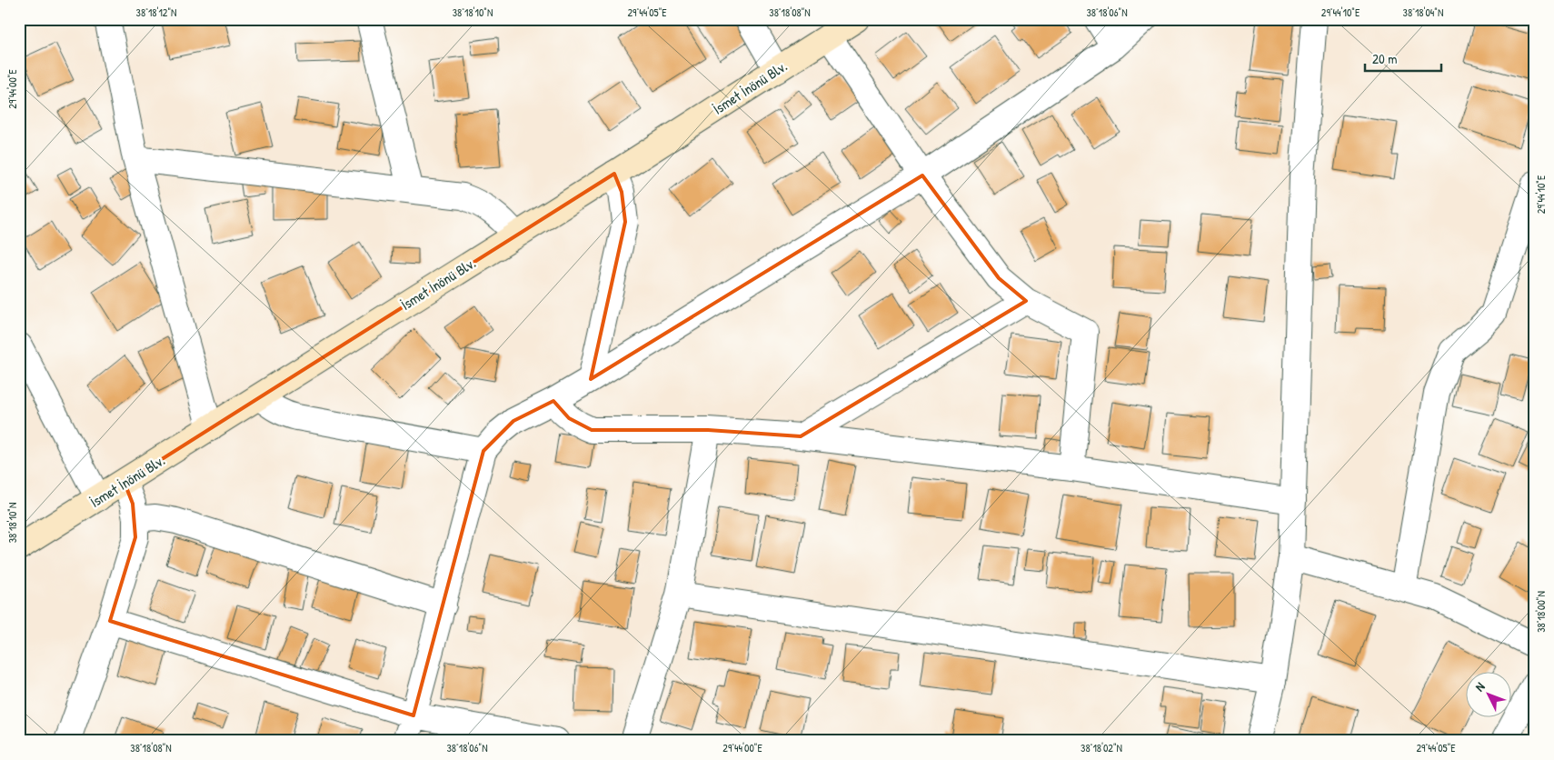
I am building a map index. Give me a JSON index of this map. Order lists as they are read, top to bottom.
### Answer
{
  "streets": {
    "main road": ["İsmet İnönü Blv."]
  },
  "scale_bar": "20 m",
  "north": "top left",
  "coordinates": [
    "38°18'12\"N",
    "38°18'10\"N",
    "29°44'05\"E",
    "38°18'08\"N",
    "38°18'06\"N",
    "29°44'10\"E",
    "38°18'04\"N",
    "29°44'00\"E",
    "38°18'00\"N",
    "38°18'02\"N"
  ]
}
